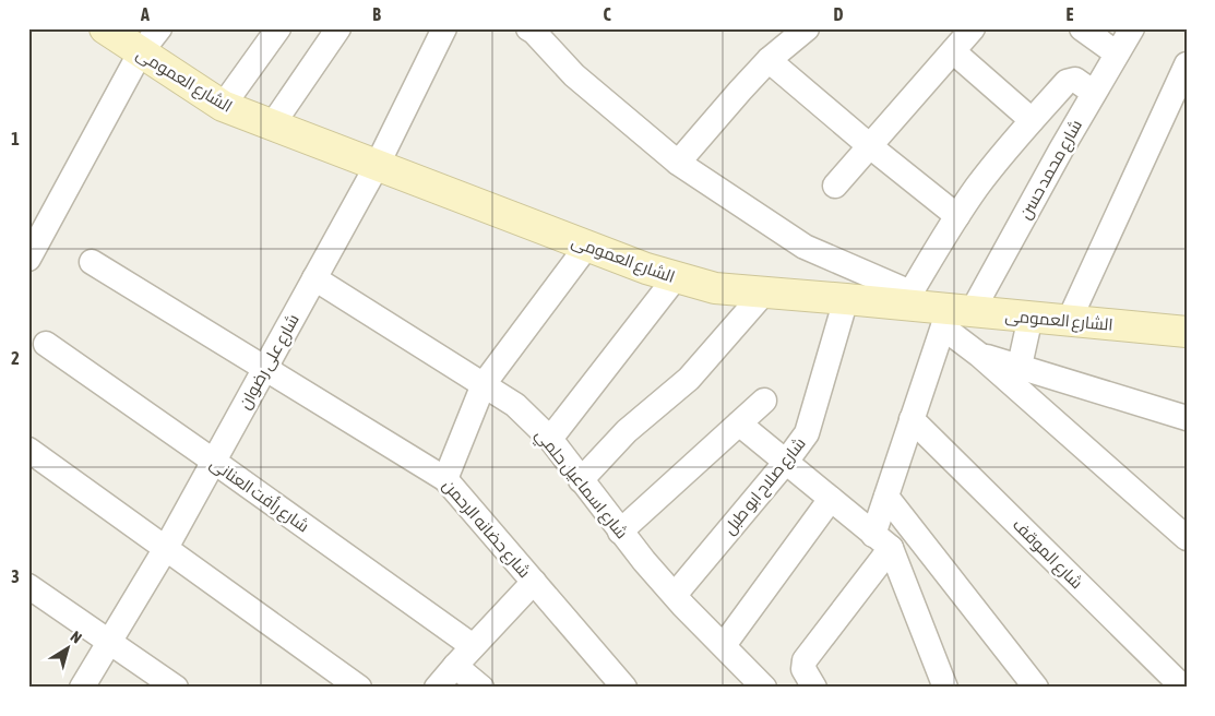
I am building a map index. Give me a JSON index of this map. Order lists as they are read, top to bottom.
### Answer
{
  "streets": {
    "main road": ["الشارع العمومى"],
    "street": [
      "شارع محمد حسن",
      "شارع على رضوان",
      "شارع اسماعيل حلمي",
      "شارع صلاح ابو طبل",
      "شارع رأفت العنانى",
      "شارع حضانه الرحمن",
      "شارع الموقف"
    ]
  },
  "crossings": [
    ["الشارع العمومى", "شارع محمد حسن"],
    ["الشارع العمومى", "شارع على رضوان"],
    ["الشارع العمومى", "شارع صلاح ابو طبل"],
    ["شارع محمد حسن", "شارع الموقف"],
    ["شارع على رضوان", "شارع اسماعيل حلمي"],
    ["شارع على رضوان", "شارع رأفت العنانى"],
    ["شارع على رضوان", "شارع حضانه الرحمن"],
    ["شارع اسماعيل حلمي", "شارع صلاح ابو طبل"]
  ],
  "north": "top right",
  "grid": {
    "columns": [
      "A",
      "B",
      "C",
      "D",
      "E"
    ],
    "rows": ["1", "2", "3"]
  }
}
